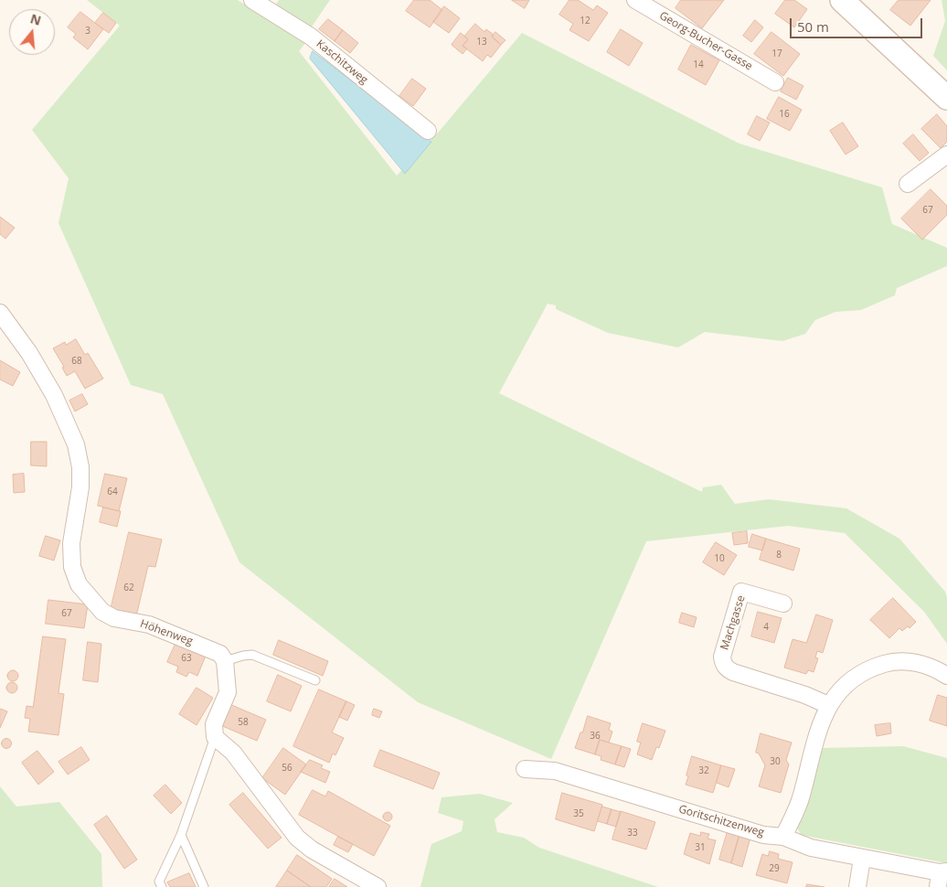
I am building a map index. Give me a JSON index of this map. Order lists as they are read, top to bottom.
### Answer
{
  "streets": {
    "street": [
      "Georg-Bucher-Gasse",
      "Kaschitzweg",
      "Machgasse",
      "Höhenweg",
      "Goritschitzenweg"
    ]
  },
  "house_numbers": [
    "12",
    "3",
    "13",
    "17",
    "14",
    "16",
    "67",
    "68",
    "64",
    "8",
    "10",
    "62",
    "67",
    "4",
    "63",
    "58",
    "36",
    "30",
    "56",
    "32",
    "35",
    "33",
    "31",
    "29"
  ],
  "scale_bar": "50 m",
  "north": "top"
}
